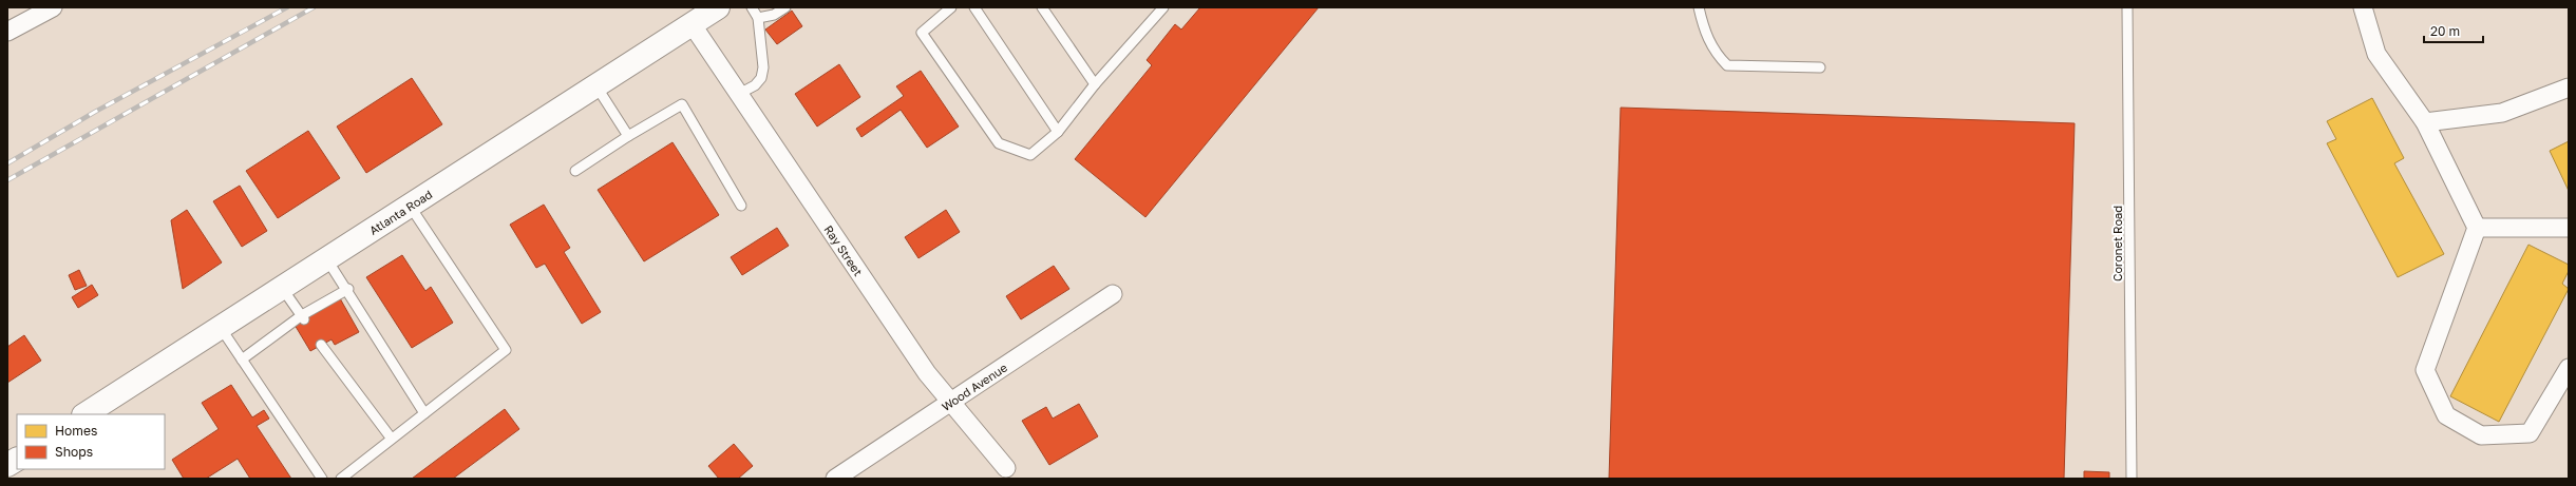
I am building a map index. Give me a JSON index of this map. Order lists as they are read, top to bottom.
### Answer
{
  "streets": {
    "main road": ["Atlanta Road"],
    "street": ["Ray Street", "Wood Avenue"],
    "lane": ["Coronet Road"]
  },
  "crossings": [
    ["Atlanta Road", "Ray Street"],
    ["Ray Street", "Wood Avenue"]
  ],
  "legend": ["Homes", "Shops"],
  "scale_bar": "20 m"
}
